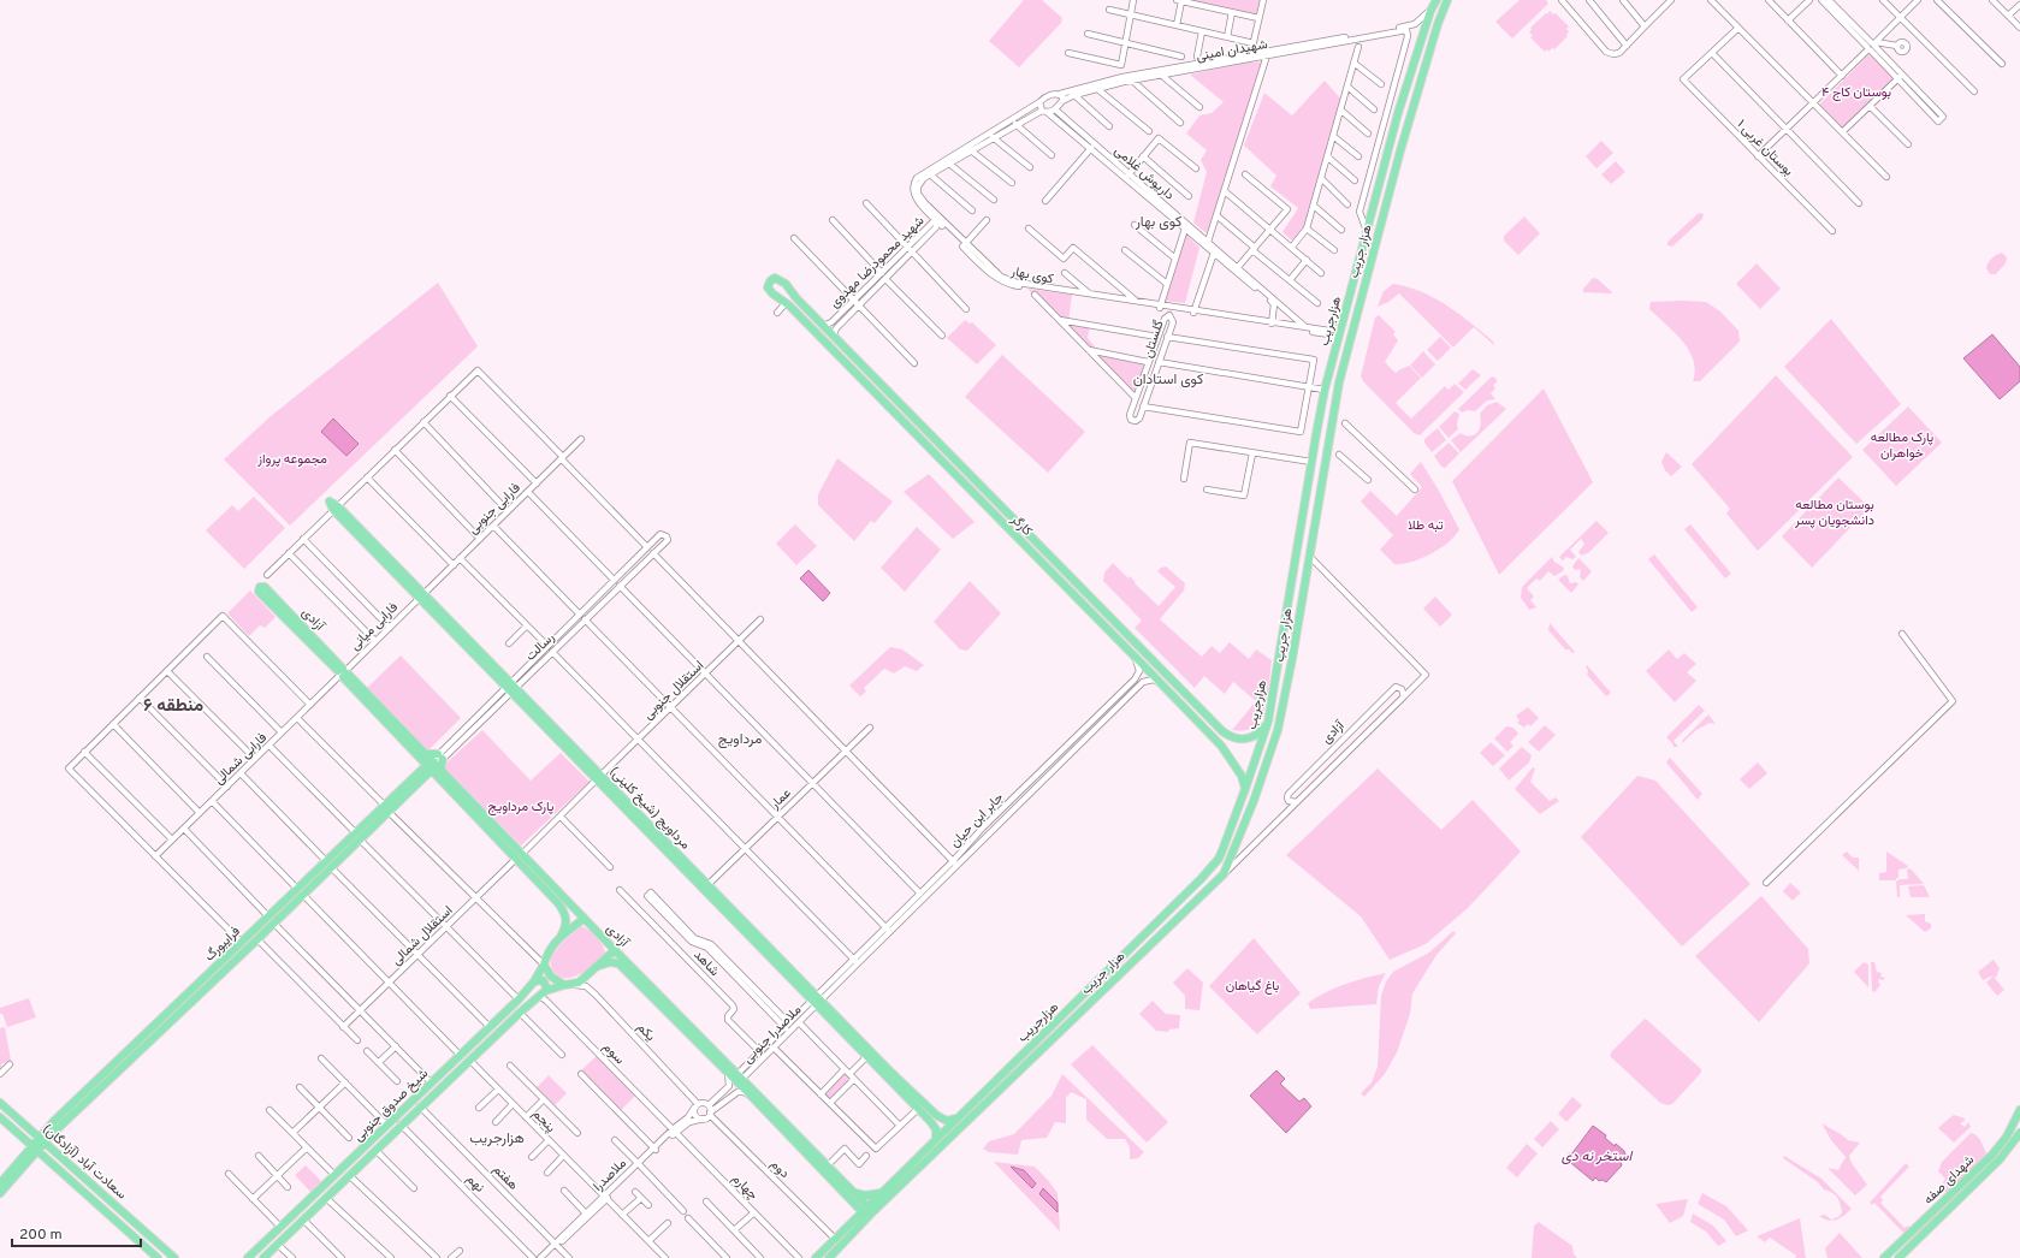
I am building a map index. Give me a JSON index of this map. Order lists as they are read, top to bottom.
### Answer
{
  "streets": {
    "main road": [
      "هزار جریب",
      "هزارجریب",
      "کارگر",
      "آزادی",
      "مرداویج (شیخ کلینی)",
      "فرایبورگ",
      "شیخ صدوق جنوبی",
      "سعادت آباد (آزادگان)",
      "شهدای صفه"
    ],
    "street": [
      "شهیدان امینی",
      "بوستان غربی ۱",
      "داریوش غلامی",
      "شهید محمودرضا مهدوی",
      "کوی بهار",
      "گلستان",
      "فارابی جنوبی",
      "فارابی میانی",
      "رسالت",
      "استقلال جنوبی",
      "فارابی شمالی",
      "عمار",
      "جابر ابن حیان",
      "استقلال شمالی",
      "شاهد",
      "یکم",
      "ملاصدرا جنوبی",
      "سوم",
      "پنجم",
      "دوم",
      "ملاصدرا",
      "هفتم",
      "نهم",
      "چهارم"
    ]
  },
  "crossings": [
    ["شهیدان امینی", "کوی بهار"],
    ["داریوش غلامی", "کوی بهار"],
    ["هزار جریب", "هزارجریب"],
    ["هزار جریب", "آزادی"],
    ["شهید محمودرضا مهدوی", "کوی بهار"],
    ["شهید محمودرضا مهدوی", "کارگر"],
    ["کوی بهار", "هزارجریب"],
    ["هزارجریب", "کارگر"],
    ["هزارجریب", "آزادی"],
    ["هزارجریب", "مرداویج (شیخ کلینی)"],
    ["هزارجریب", "دوم"],
    ["فارابی جنوبی", "فارابی میانی"],
    ["فارابی جنوبی", "مرداویج (شیخ کلینی)"],
    ["آزادی", "فارابی میانی"],
    ["آزادی", "رسالت"],
    ["آزادی", "فارابی شمالی"],
    ["آزادی", "استقلال شمالی"],
    ["آزادی", "فرایبورگ"],
    ["آزادی", "ملاصدرا جنوبی"],
    ["آزادی", "شیخ صدوق جنوبی"],
    ["آزادی", "ملاصدرا"],
    ["فارابی میانی", "فارابی شمالی"],
    ["فارابی میانی", "مرداویج (شیخ کلینی)"],
    ["رسالت", "مرداویج (شیخ کلینی)"],
    ["رسالت", "فرایبورگ"],
    ["استقلال جنوبی", "مرداویج (شیخ کلینی)"],
    ["استقلال جنوبی", "استقلال شمالی"],
    ["عمار", "مرداویج (شیخ کلینی)"],
    ["مرداویج (شیخ کلینی)", "جابر ابن حیان"],
    ["مرداویج (شیخ کلینی)", "ملاصدرا جنوبی"],
    ["جابر ابن حیان", "ملاصدرا جنوبی"],
    ["فرایبورگ", "سعادت آباد (آزادگان)"],
    ["شاهد", "ملاصدرا جنوبی"],
    ["یکم", "شیخ صدوق جنوبی"],
    ["یکم", "دوم"],
    ["یکم", "ملاصدرا"],
    ["سوم", "شیخ صدوق جنوبی"],
    ["سوم", "ملاصدرا"],
    ["سوم", "چهارم"],
    ["شیخ صدوق جنوبی", "پنجم"],
    ["شیخ صدوق جنوبی", "هفتم"],
    ["شیخ صدوق جنوبی", "نهم"],
    ["پنجم", "ملاصدرا"],
    ["دوم", "ملاصدرا"],
    ["ملاصدرا", "هفتم"],
    ["ملاصدرا", "چهارم"]
  ],
  "districts": [
    "کوی بهار",
    "کوی استادان",
    "منطقه ۶",
    "مرداویج",
    "هزارجریب"
  ],
  "water": ["استخر نه دی"],
  "parks": [
    "بوستان کاج ۴",
    "پارک مطالعه خواهران",
    "مجموعه پرواز",
    "بوستان مطالعه دانشجویان پسر",
    "تبه طلا",
    "پارک مرداویج",
    "باغ گیاهان"
  ],
  "scale_bar": "200 m"
}
